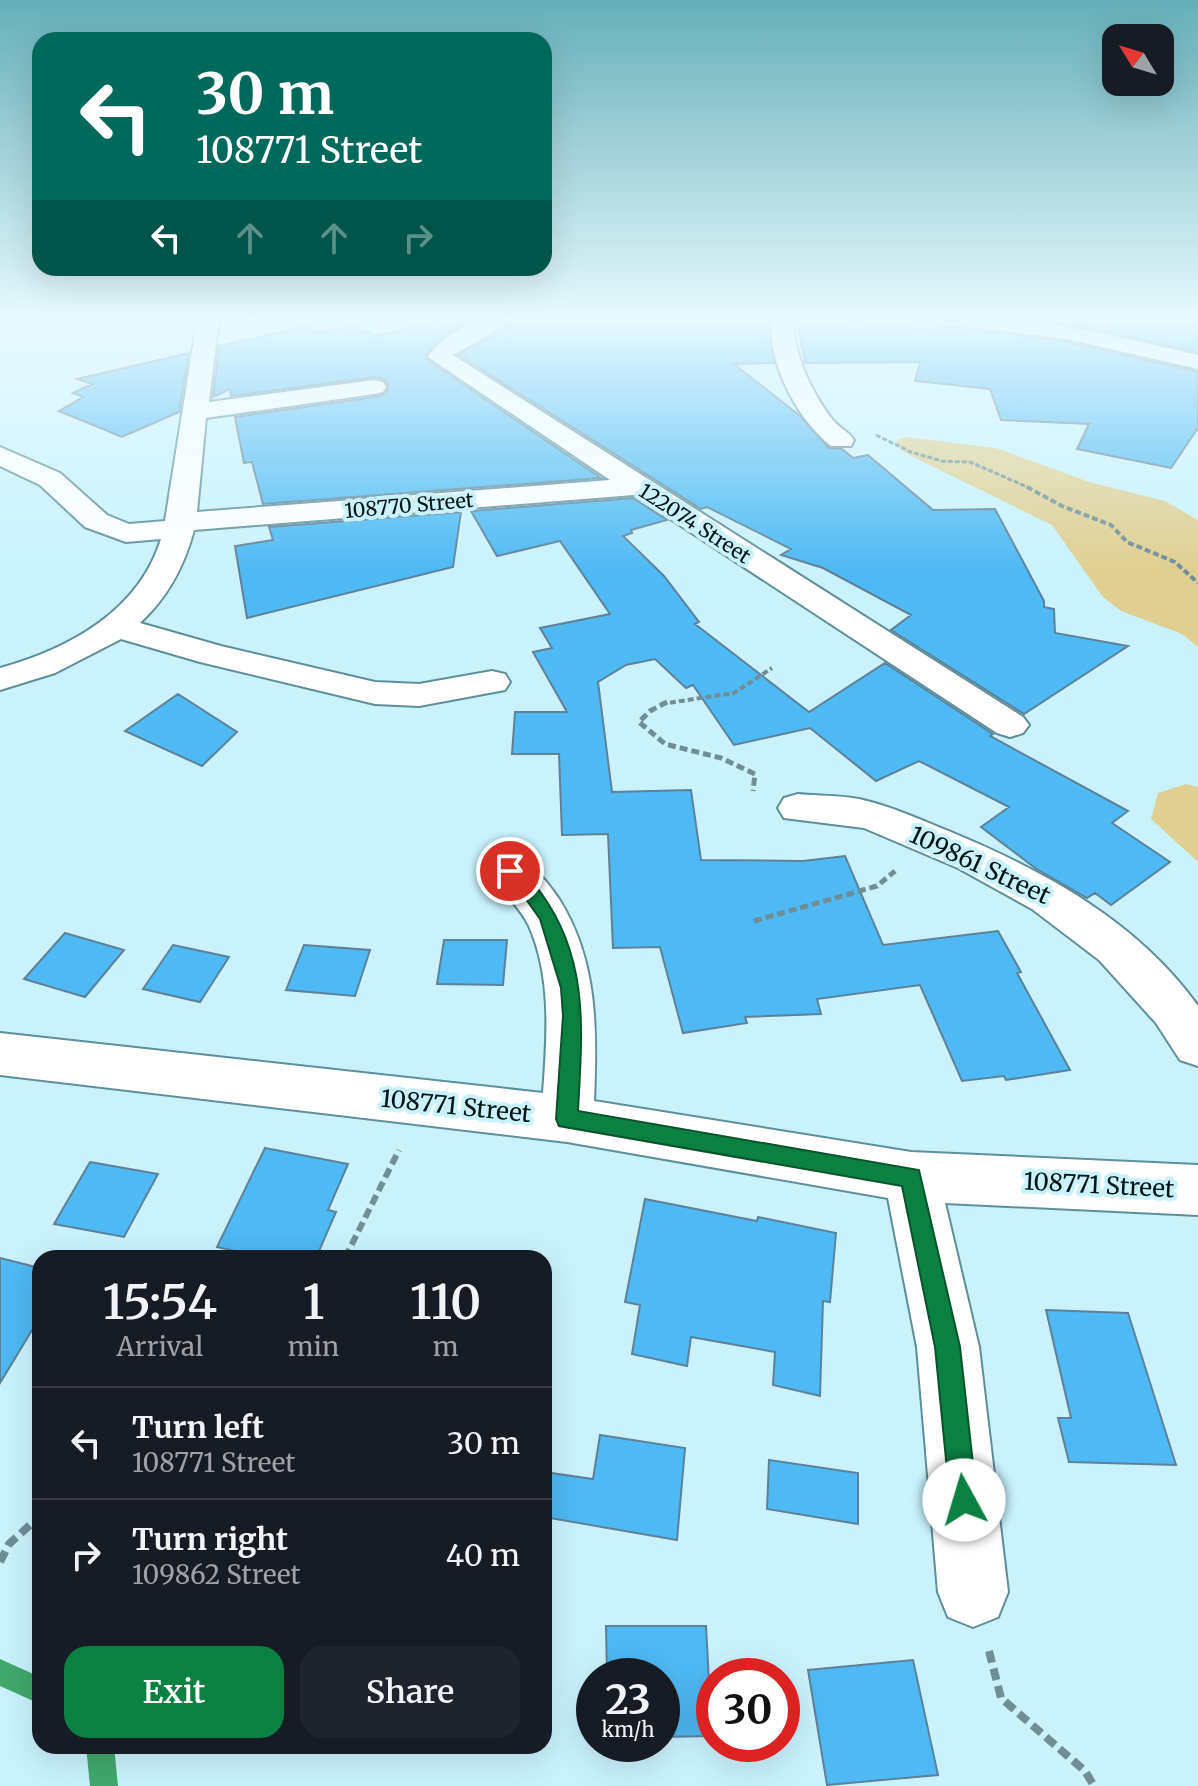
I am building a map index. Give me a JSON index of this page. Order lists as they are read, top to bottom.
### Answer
{
  "streets": {
    "street": [
      "108770 Street",
      "122074 Street",
      "109861 Street",
      "108771 Street"
    ]
  },
  "crossings": [
    ["108770 Street", "122074 Street"]
  ],
  "north": "top left",
  "page": {
    "turn": ["30 m", "108771 Street"],
    "eta": [
      "15:54",
      "Arrival",
      "1",
      "min",
      "110",
      "m"
    ],
    "list": [
      {
        "name": "Turn left",
        "note": "108771 Street",
        "value": "30 m"
      },
      {
        "name": "Turn right",
        "note": "109862 Street",
        "value": "40 m"
      }
    ],
    "buttons": ["Exit", "Share"],
    "speed": "23 km/h",
    "limit": "30"
  }
}
